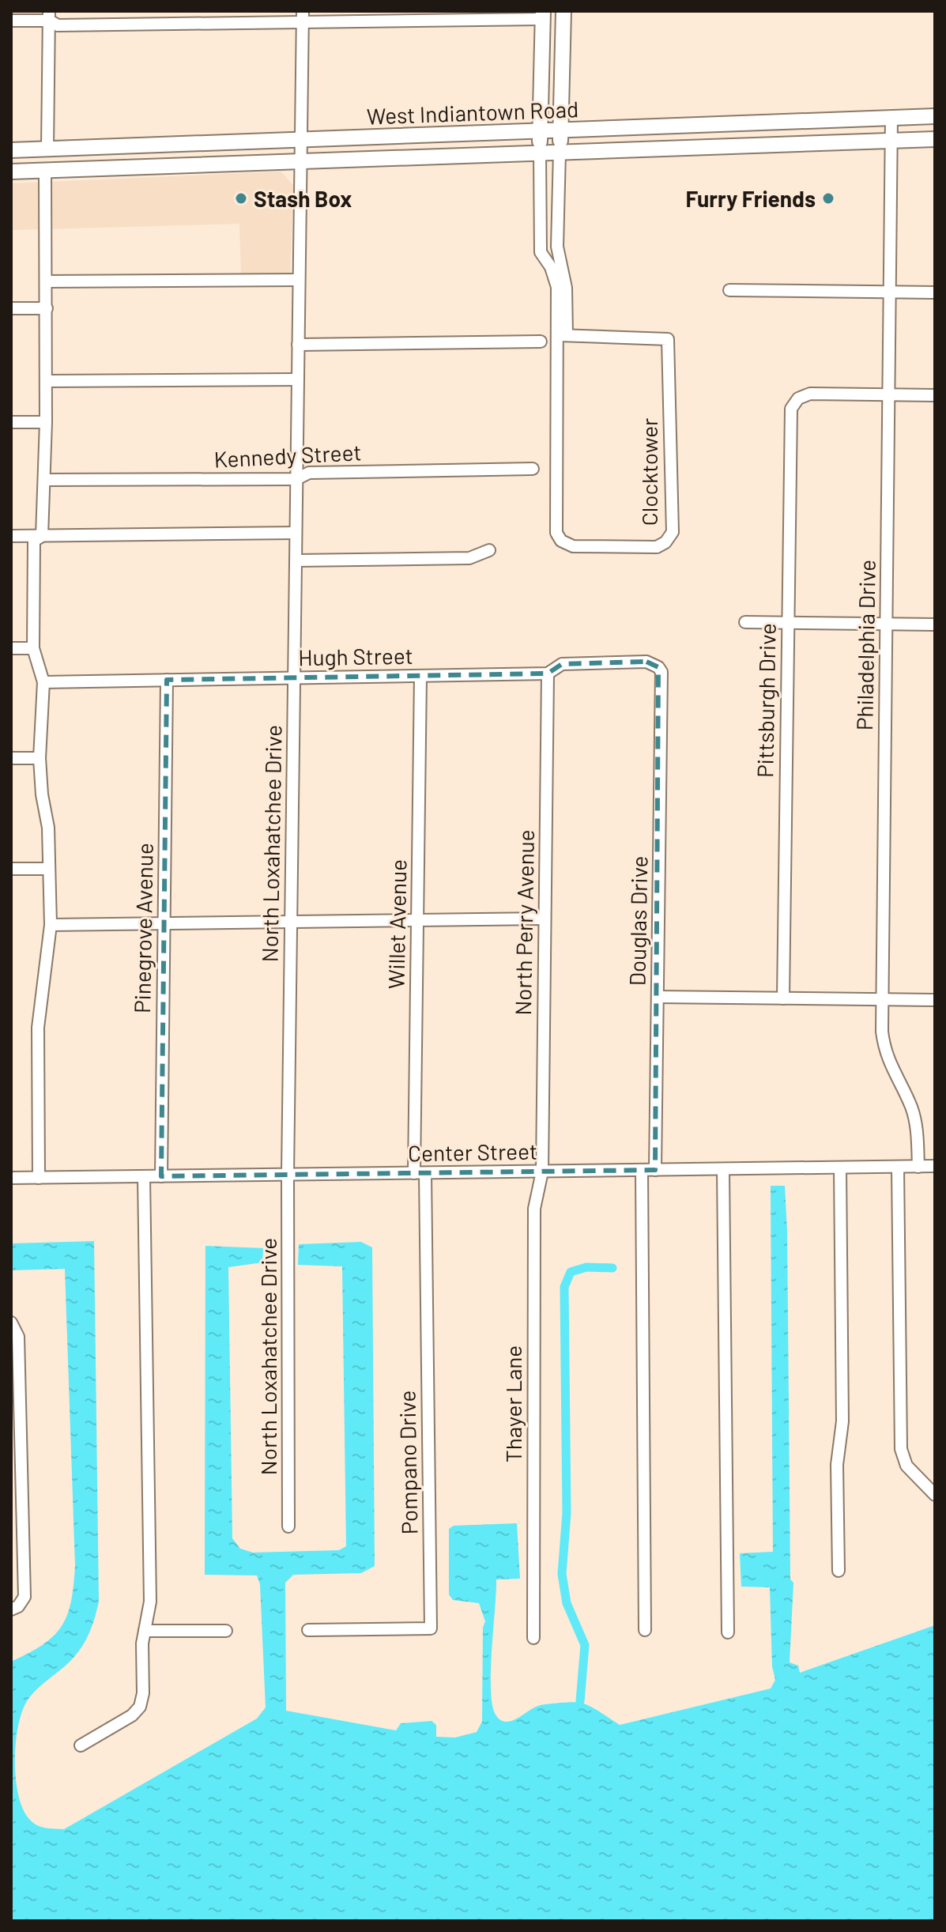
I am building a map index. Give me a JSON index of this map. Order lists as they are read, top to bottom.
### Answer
{
  "streets": {
    "main road": ["West Indiantown Road"],
    "street": [
      "Kennedy Street",
      "Clocktower",
      "Philadelphia Drive",
      "Hugh Street",
      "Pittsburgh Drive",
      "North Loxahatchee Drive",
      "Douglas Drive",
      "North Perry Avenue",
      "Willet Avenue",
      "Pinegrove Avenue",
      "Center Street",
      "Thayer Lane",
      "Pompano Drive"
    ]
  },
  "crossings": [
    ["West Indiantown Road", "Clocktower"],
    ["West Indiantown Road", "Philadelphia Drive"],
    ["West Indiantown Road", "North Loxahatchee Drive"],
    ["Kennedy Street", "North Loxahatchee Drive"],
    ["Philadelphia Drive", "Pittsburgh Drive"],
    ["Philadelphia Drive", "Center Street"],
    ["Hugh Street", "North Loxahatchee Drive"],
    ["Hugh Street", "Douglas Drive"],
    ["Hugh Street", "North Perry Avenue"],
    ["Hugh Street", "Willet Avenue"],
    ["Hugh Street", "Pinegrove Avenue"],
    ["North Loxahatchee Drive", "Center Street"],
    ["Douglas Drive", "Center Street"],
    ["North Perry Avenue", "Center Street"],
    ["North Perry Avenue", "Thayer Lane"],
    ["Willet Avenue", "Center Street"],
    ["Willet Avenue", "Pompano Drive"],
    ["Pinegrove Avenue", "Center Street"],
    ["Center Street", "Thayer Lane"],
    ["Center Street", "Pompano Drive"]
  ],
  "places": ["Stash Box", "Furry Friends"]
}
